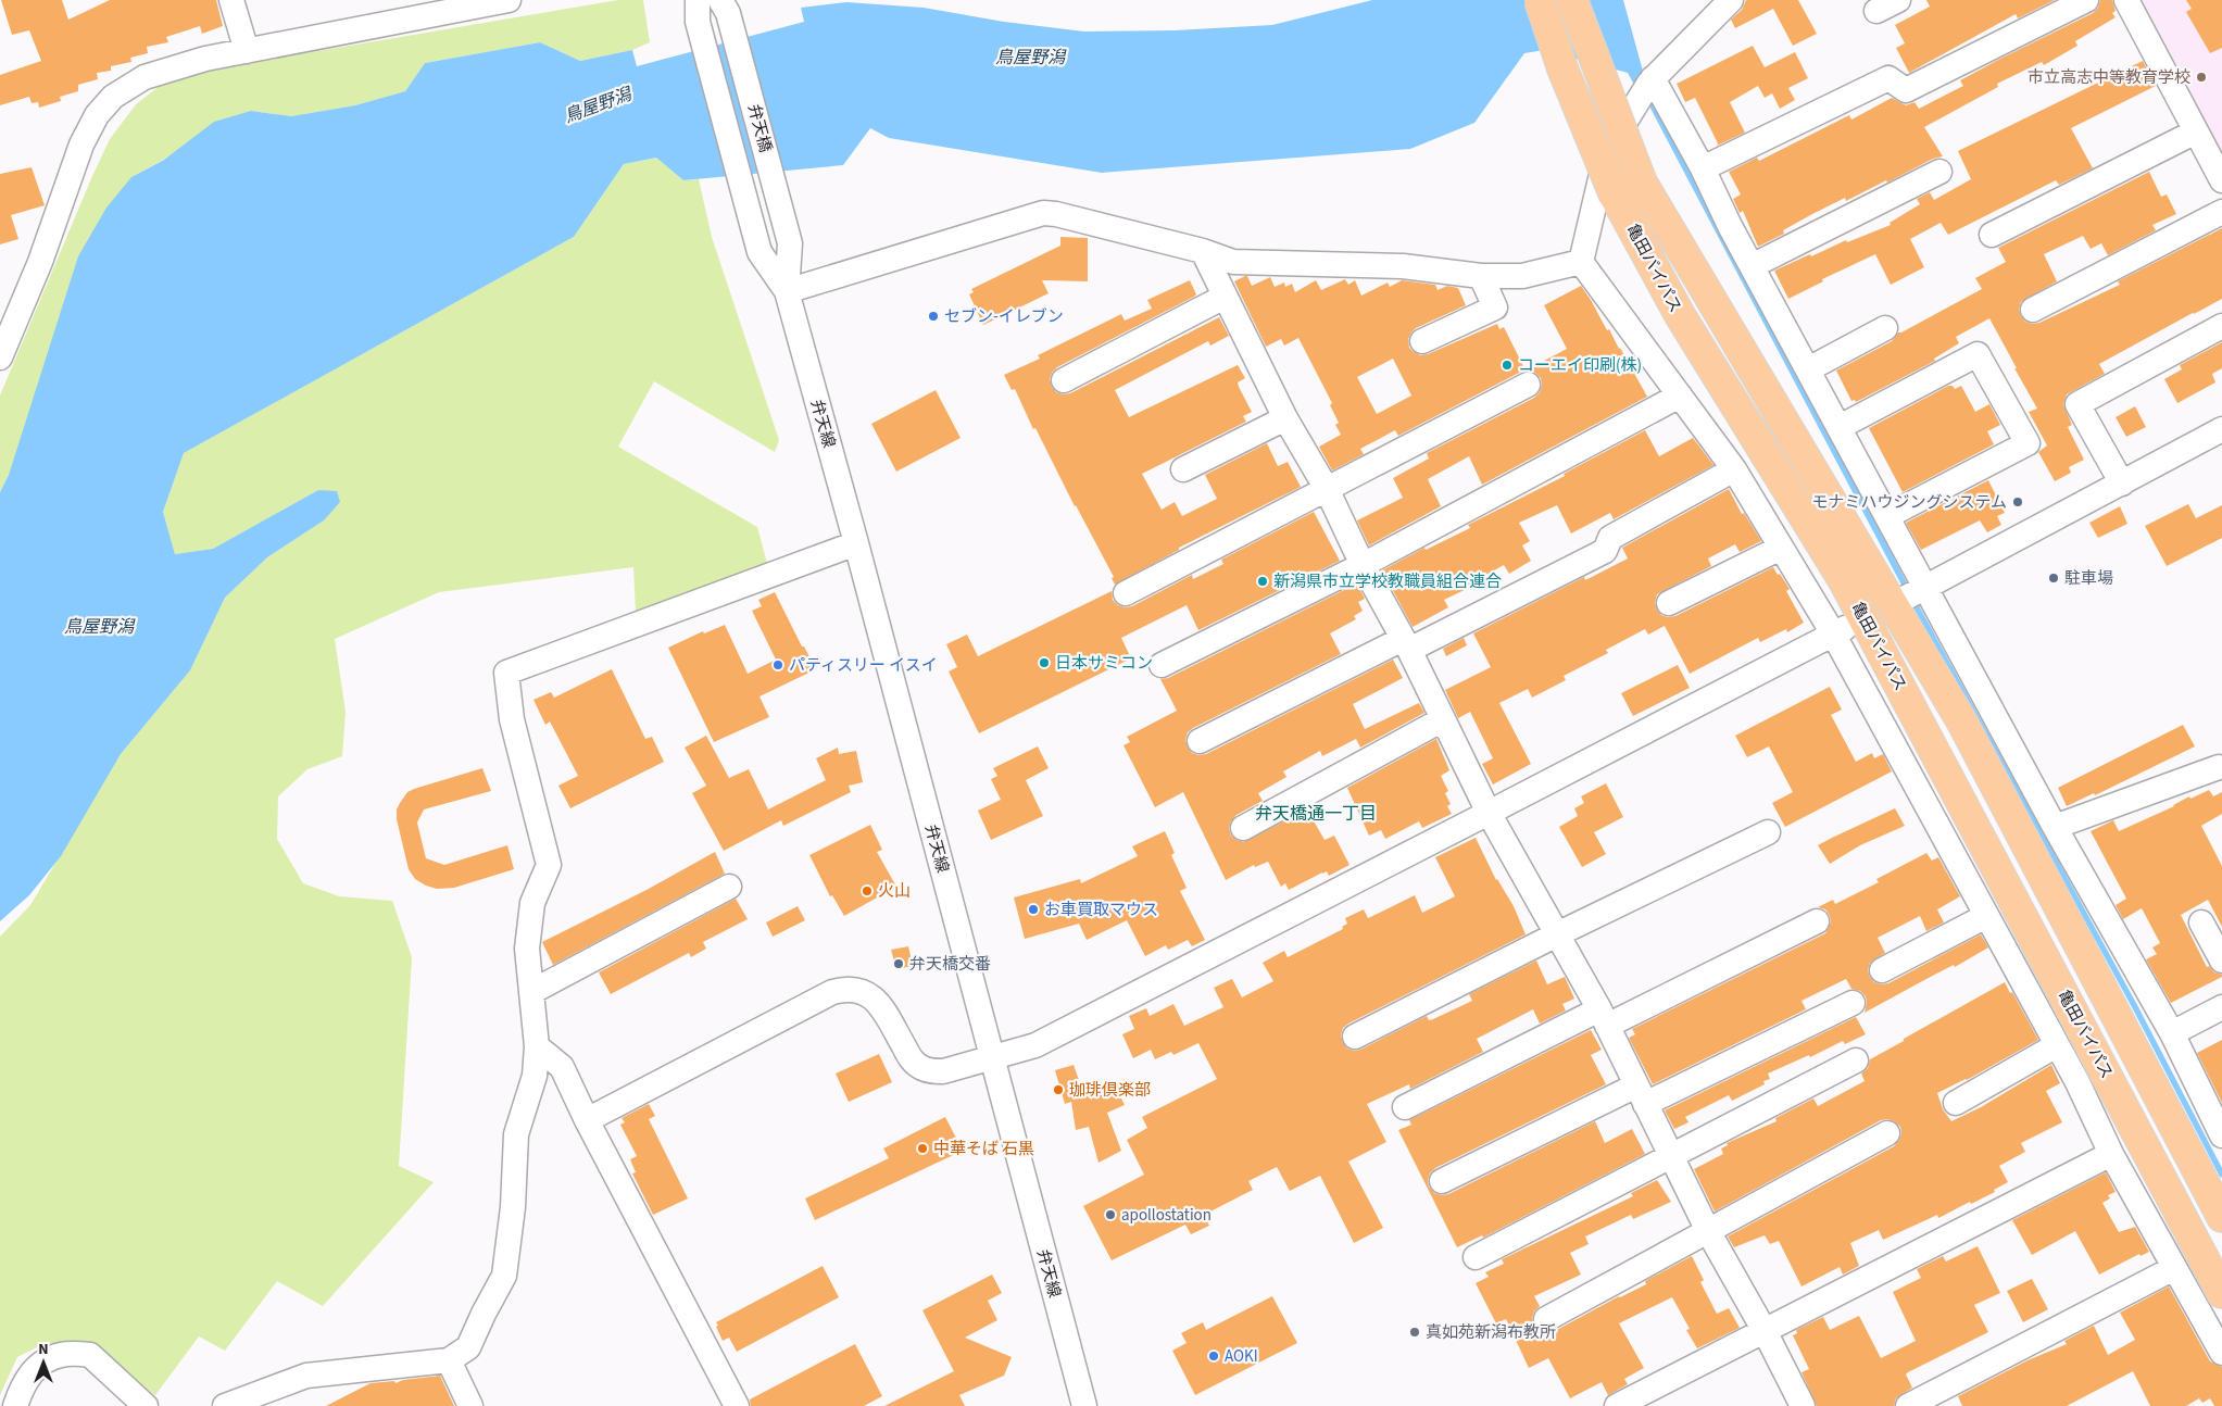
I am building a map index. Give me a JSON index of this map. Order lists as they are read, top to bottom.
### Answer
{
  "streets": {
    "highway": ["亀田バイパス"],
    "street": ["弁天橋", "弁天線"]
  },
  "crossings": [
    ["弁天橋", "弁天線"]
  ],
  "districts": ["弁天橋通一丁目"],
  "water": ["鳥屋野潟"],
  "places": [
    "市立高志中等教育学校",
    "セブン-イレブン",
    "コーエイ印刷(株)",
    "モナミハウジングシステム",
    "駐車場",
    "新潟県市立学校教職員組合連合",
    "日本サミコン",
    "パティスリー イスイ",
    "火山",
    "お車買取マウス",
    "弁天橋交番",
    "珈琲倶楽部",
    "中華そば 石黒",
    "apollostation",
    "真如苑新潟布教所",
    "AOKI"
  ],
  "north": "top"
}
